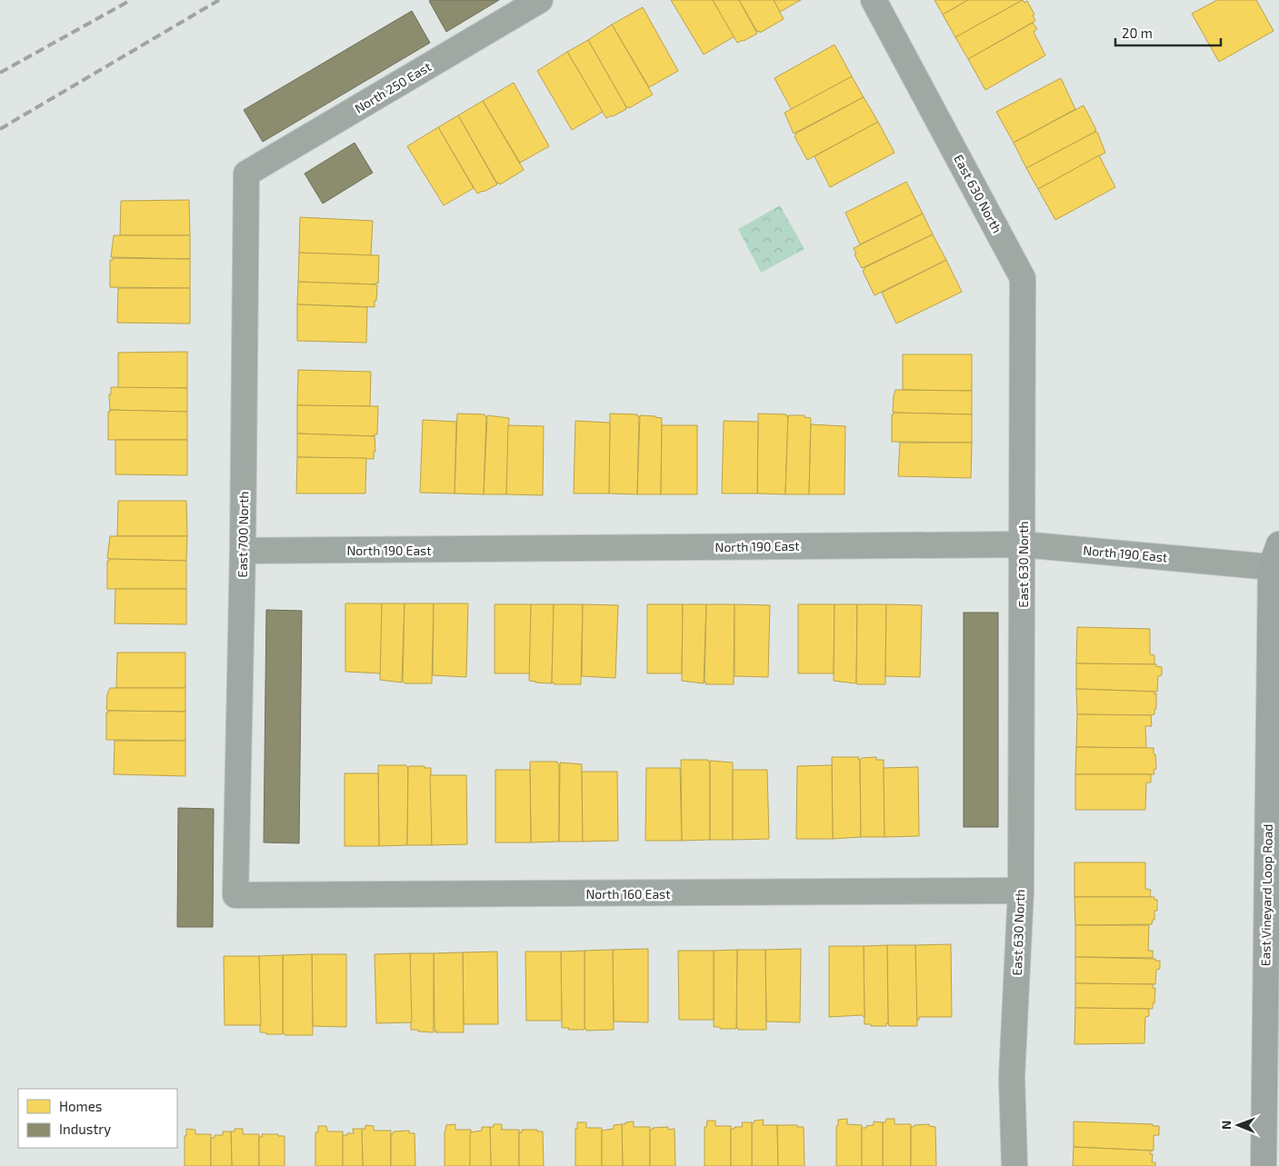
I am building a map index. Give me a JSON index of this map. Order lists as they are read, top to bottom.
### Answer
{
  "streets": {
    "street": [
      "North 250 East",
      "East 630 North",
      "East 700 North",
      "North 190 East",
      "North 160 East",
      "East Vineyard Loop Road"
    ]
  },
  "crossings": [
    ["North 250 East", "East 700 North"],
    ["East 630 North", "North 190 East"],
    ["East 630 North", "North 160 East"],
    ["East 700 North", "North 190 East"],
    ["East 700 North", "North 160 East"],
    ["North 190 East", "East Vineyard Loop Road"]
  ],
  "legend": ["Homes", "Industry"],
  "scale_bar": "20 m",
  "north": "left"
}
